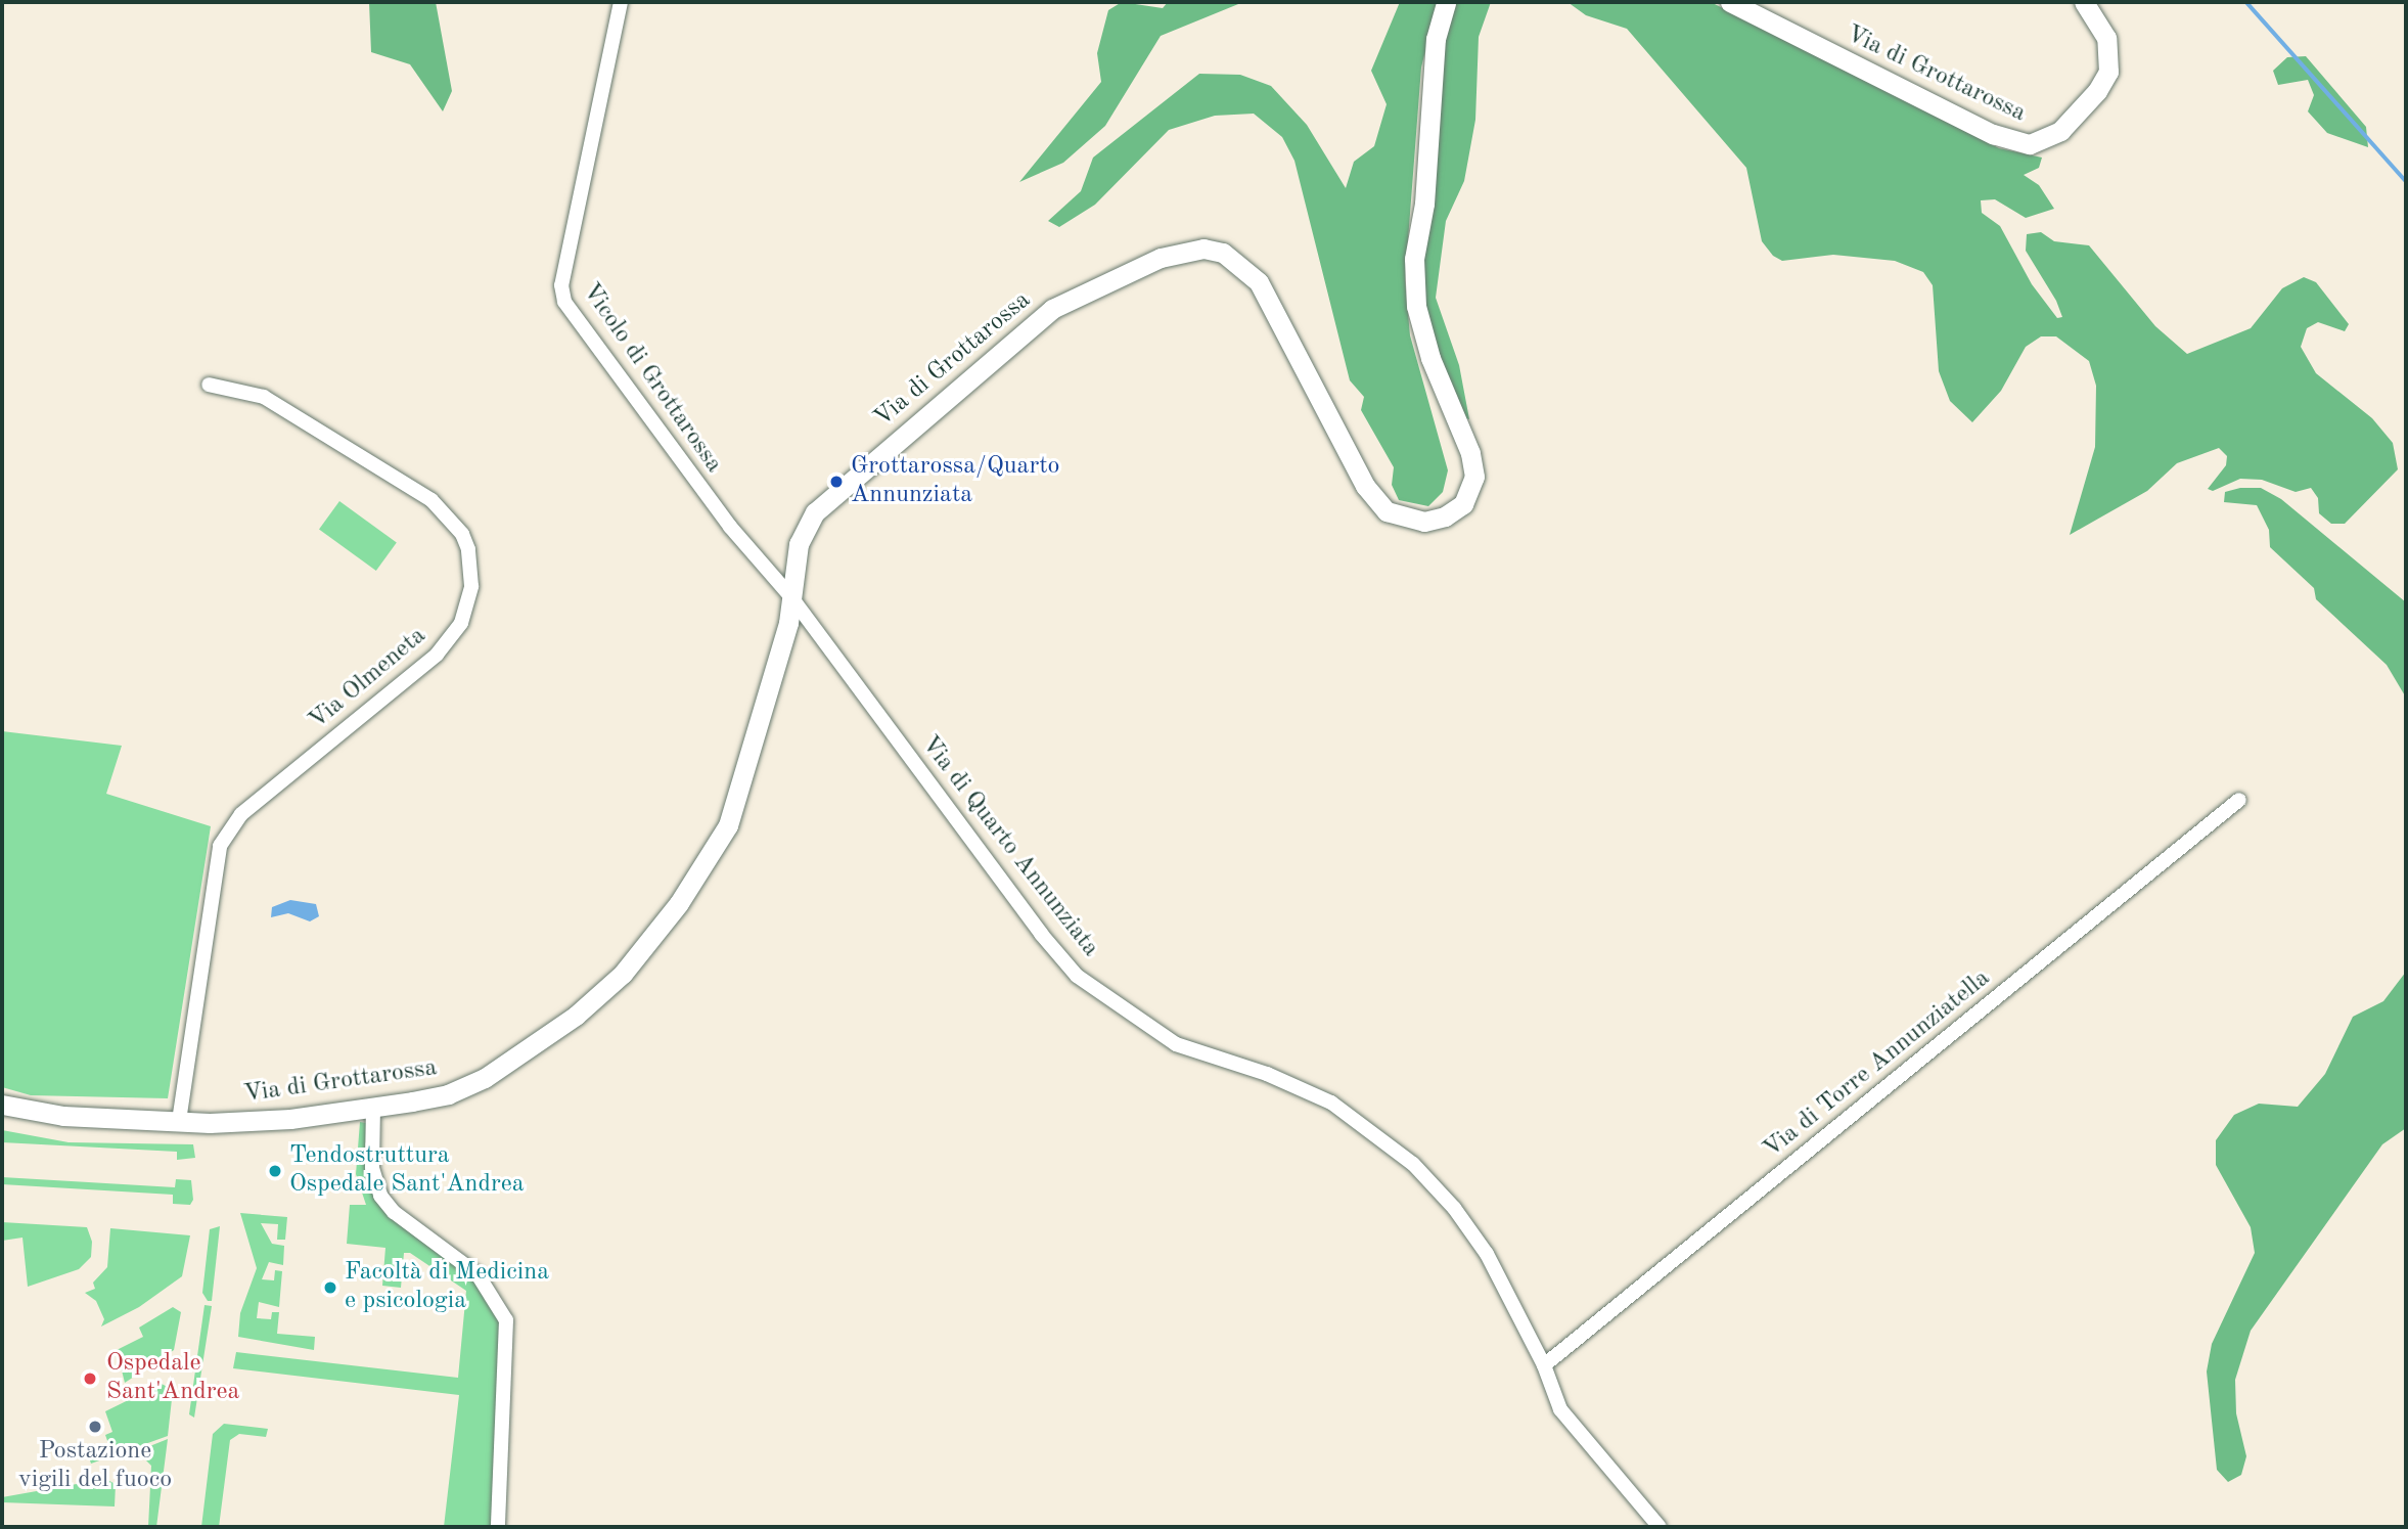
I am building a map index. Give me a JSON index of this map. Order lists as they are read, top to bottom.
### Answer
{
  "streets": {
    "street": [
      "Via di Grottarossa",
      "Vicolo di Grottarossa",
      "Via Olmeneta",
      "Via di Quarto Annunziata",
      "Via di Torre Annunziatella"
    ]
  },
  "crossings": [
    ["Via di Grottarossa", "Vicolo di Grottarossa"],
    ["Via di Grottarossa", "Via Olmeneta"],
    ["Via di Grottarossa", "Via di Quarto Annunziata"],
    ["Vicolo di Grottarossa", "Via di Quarto Annunziata"],
    ["Via di Quarto Annunziata", "Via di Torre Annunziatella"]
  ],
  "places": [
    "Grottarossa/Quarto Annunziata",
    "Tendostruttura Ospedale Sant'Andrea",
    "Facoltà di Medicina e psicologia",
    "Ospedale Sant'Andrea",
    "Postazione vigili del fuoco"
  ]
}
